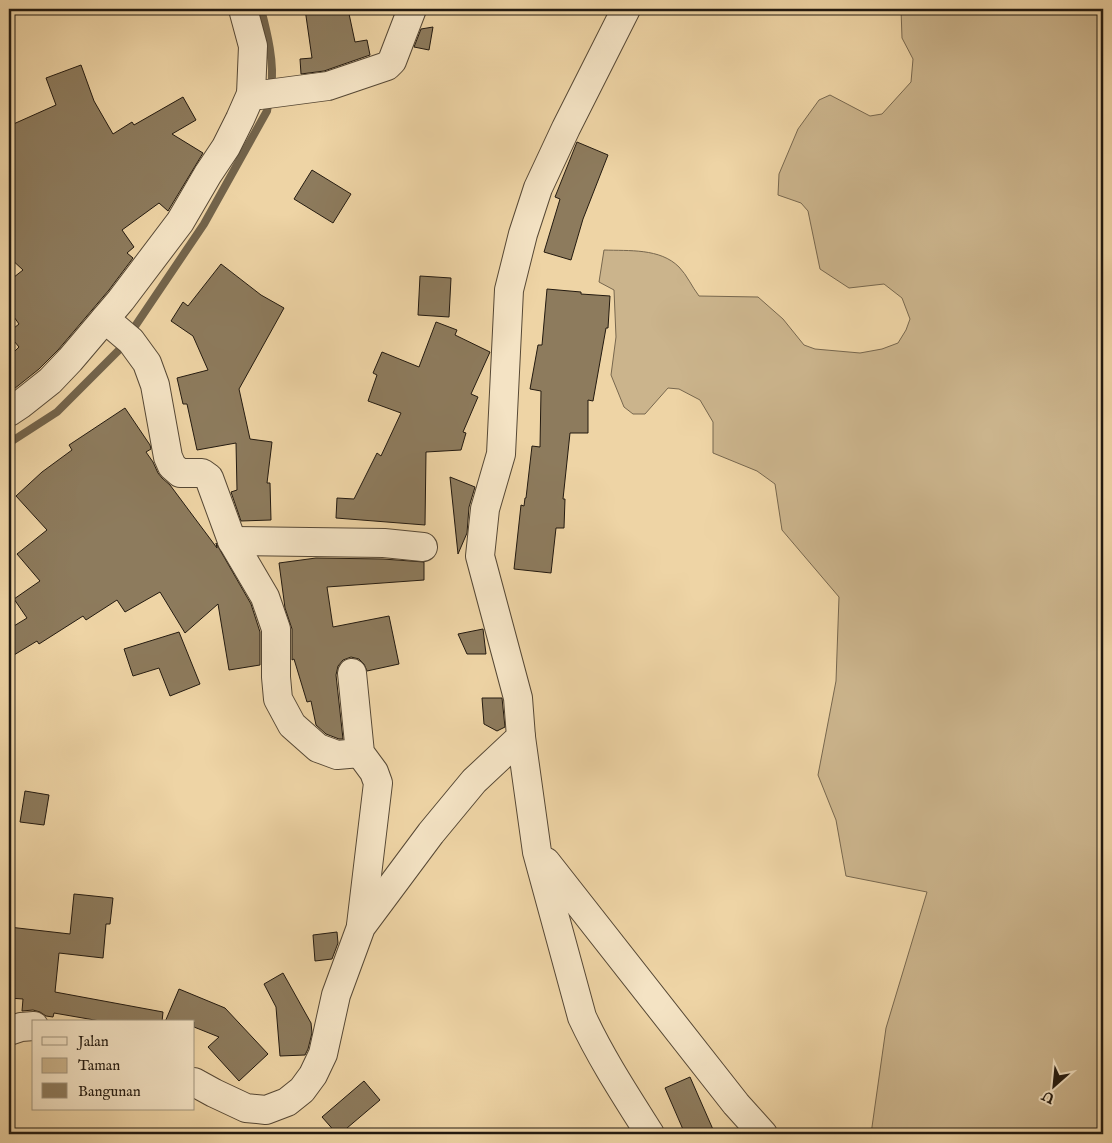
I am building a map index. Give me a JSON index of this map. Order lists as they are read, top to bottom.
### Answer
{
  "legend": ["Jalan", "Taman", "Bangunan"],
  "north": "bottom left"
}
